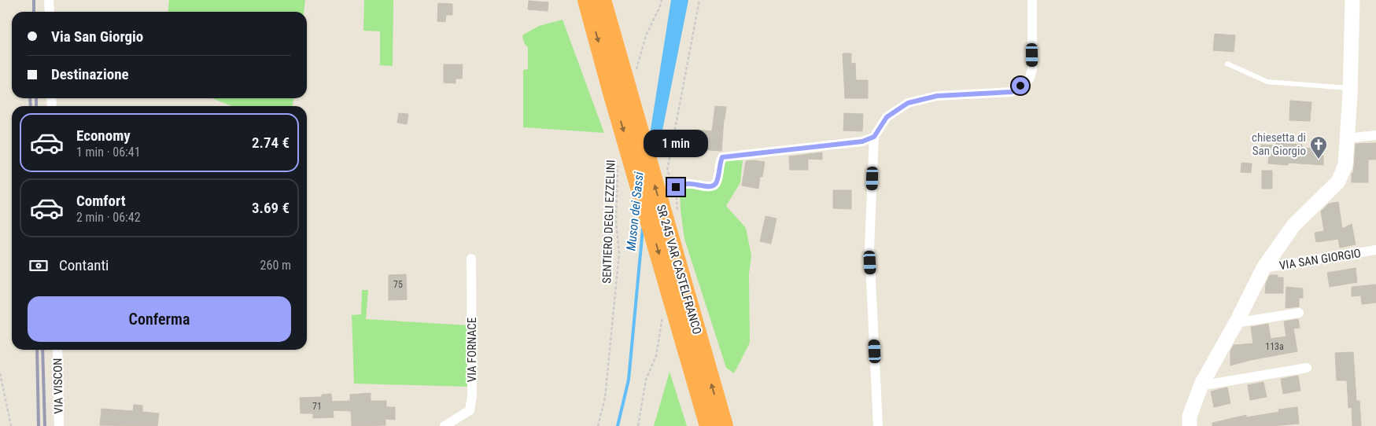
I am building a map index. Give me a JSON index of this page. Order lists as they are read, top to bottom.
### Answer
{
  "streets": {
    "highway": ["SR 245 VAR CASTELFRANCO"],
    "street": ["VIA SAN GIORGIO", "VIA FORNACE", "VIA VISCON"],
    "path": ["SENTIERO DEGLI EZZELINI"]
  },
  "water": ["Muson dei Sassi"],
  "places": {
    "church": ["chiesetta di San Giorgio"]
  },
  "house_numbers": ["75", "113a", "71"],
  "page": {
    "banner": ["Via San Giorgio", "Destinazione"],
    "list": [
      {
        "name": "Economy",
        "note": "1 min · 06:41",
        "value": "2.74 €"
      },
      {
        "name": "Comfort",
        "note": "2 min · 06:42",
        "value": "3.69 €"
      }
    ],
    "bubble": "1 min",
    "pay": ["Contanti", "260 m"],
    "buttons": "Conferma"
  }
}
